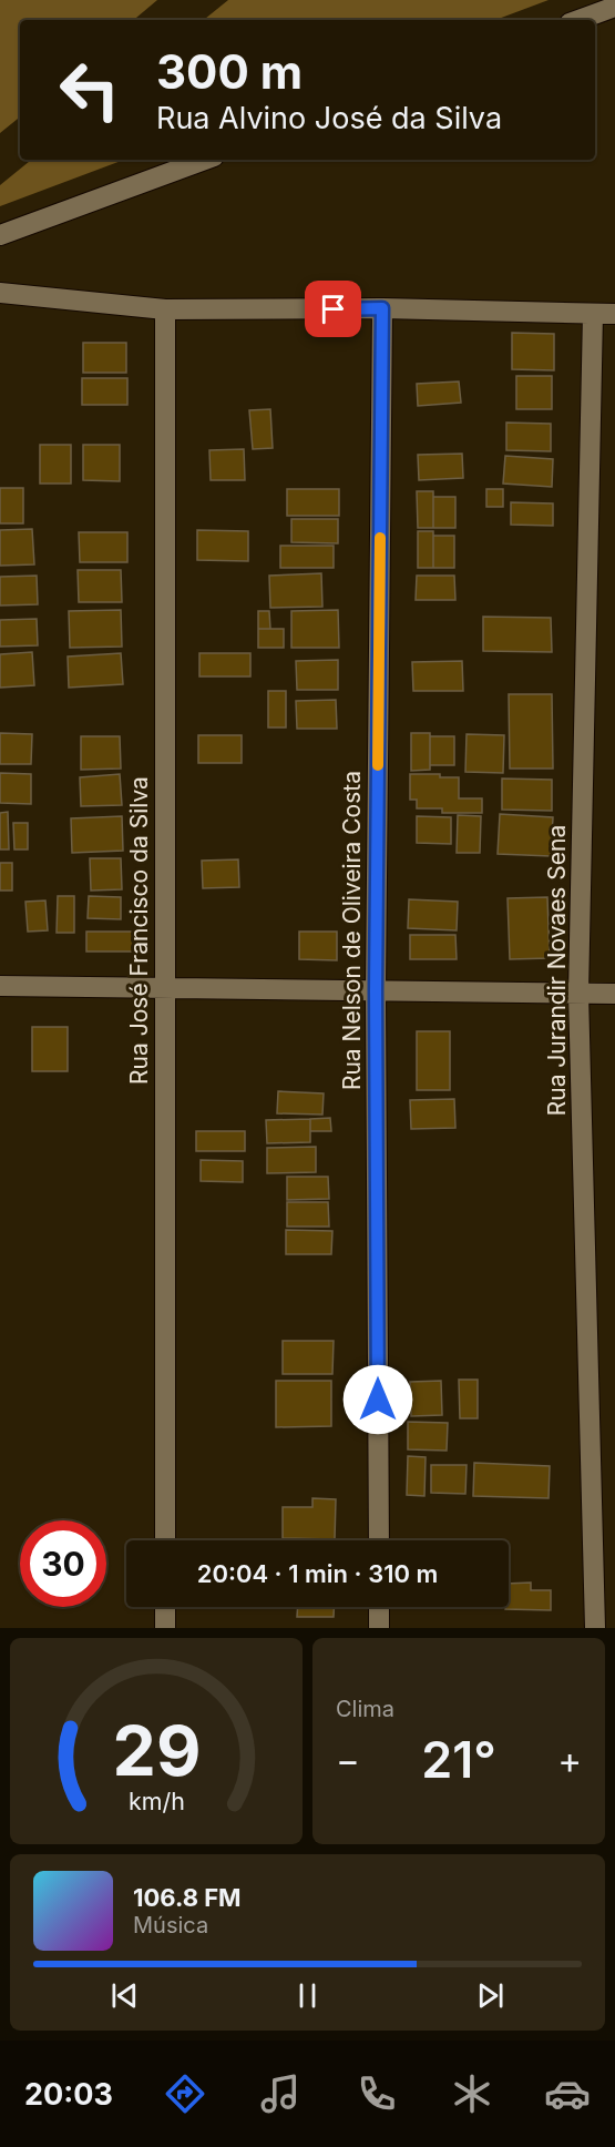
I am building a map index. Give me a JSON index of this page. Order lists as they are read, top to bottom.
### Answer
{
  "streets": {
    "street": ["Rua José Francisco da Silva", "Rua Nelson de Oliveira Costa", "Rua Jurandir Novaes Sena"]
  },
  "page": {
    "turn": ["300 m", "Rua Alvino José da Silva"],
    "limit": "30",
    "trip": "20:04 · 1 min · 310 m",
    "tile": "Clima",
    "heat": ["−", "21°", "+"],
    "song": ["106.8 FM", "Música"],
    "tabs": "20:03",
    "gauge": ["29", "km/h"]
  }
}
